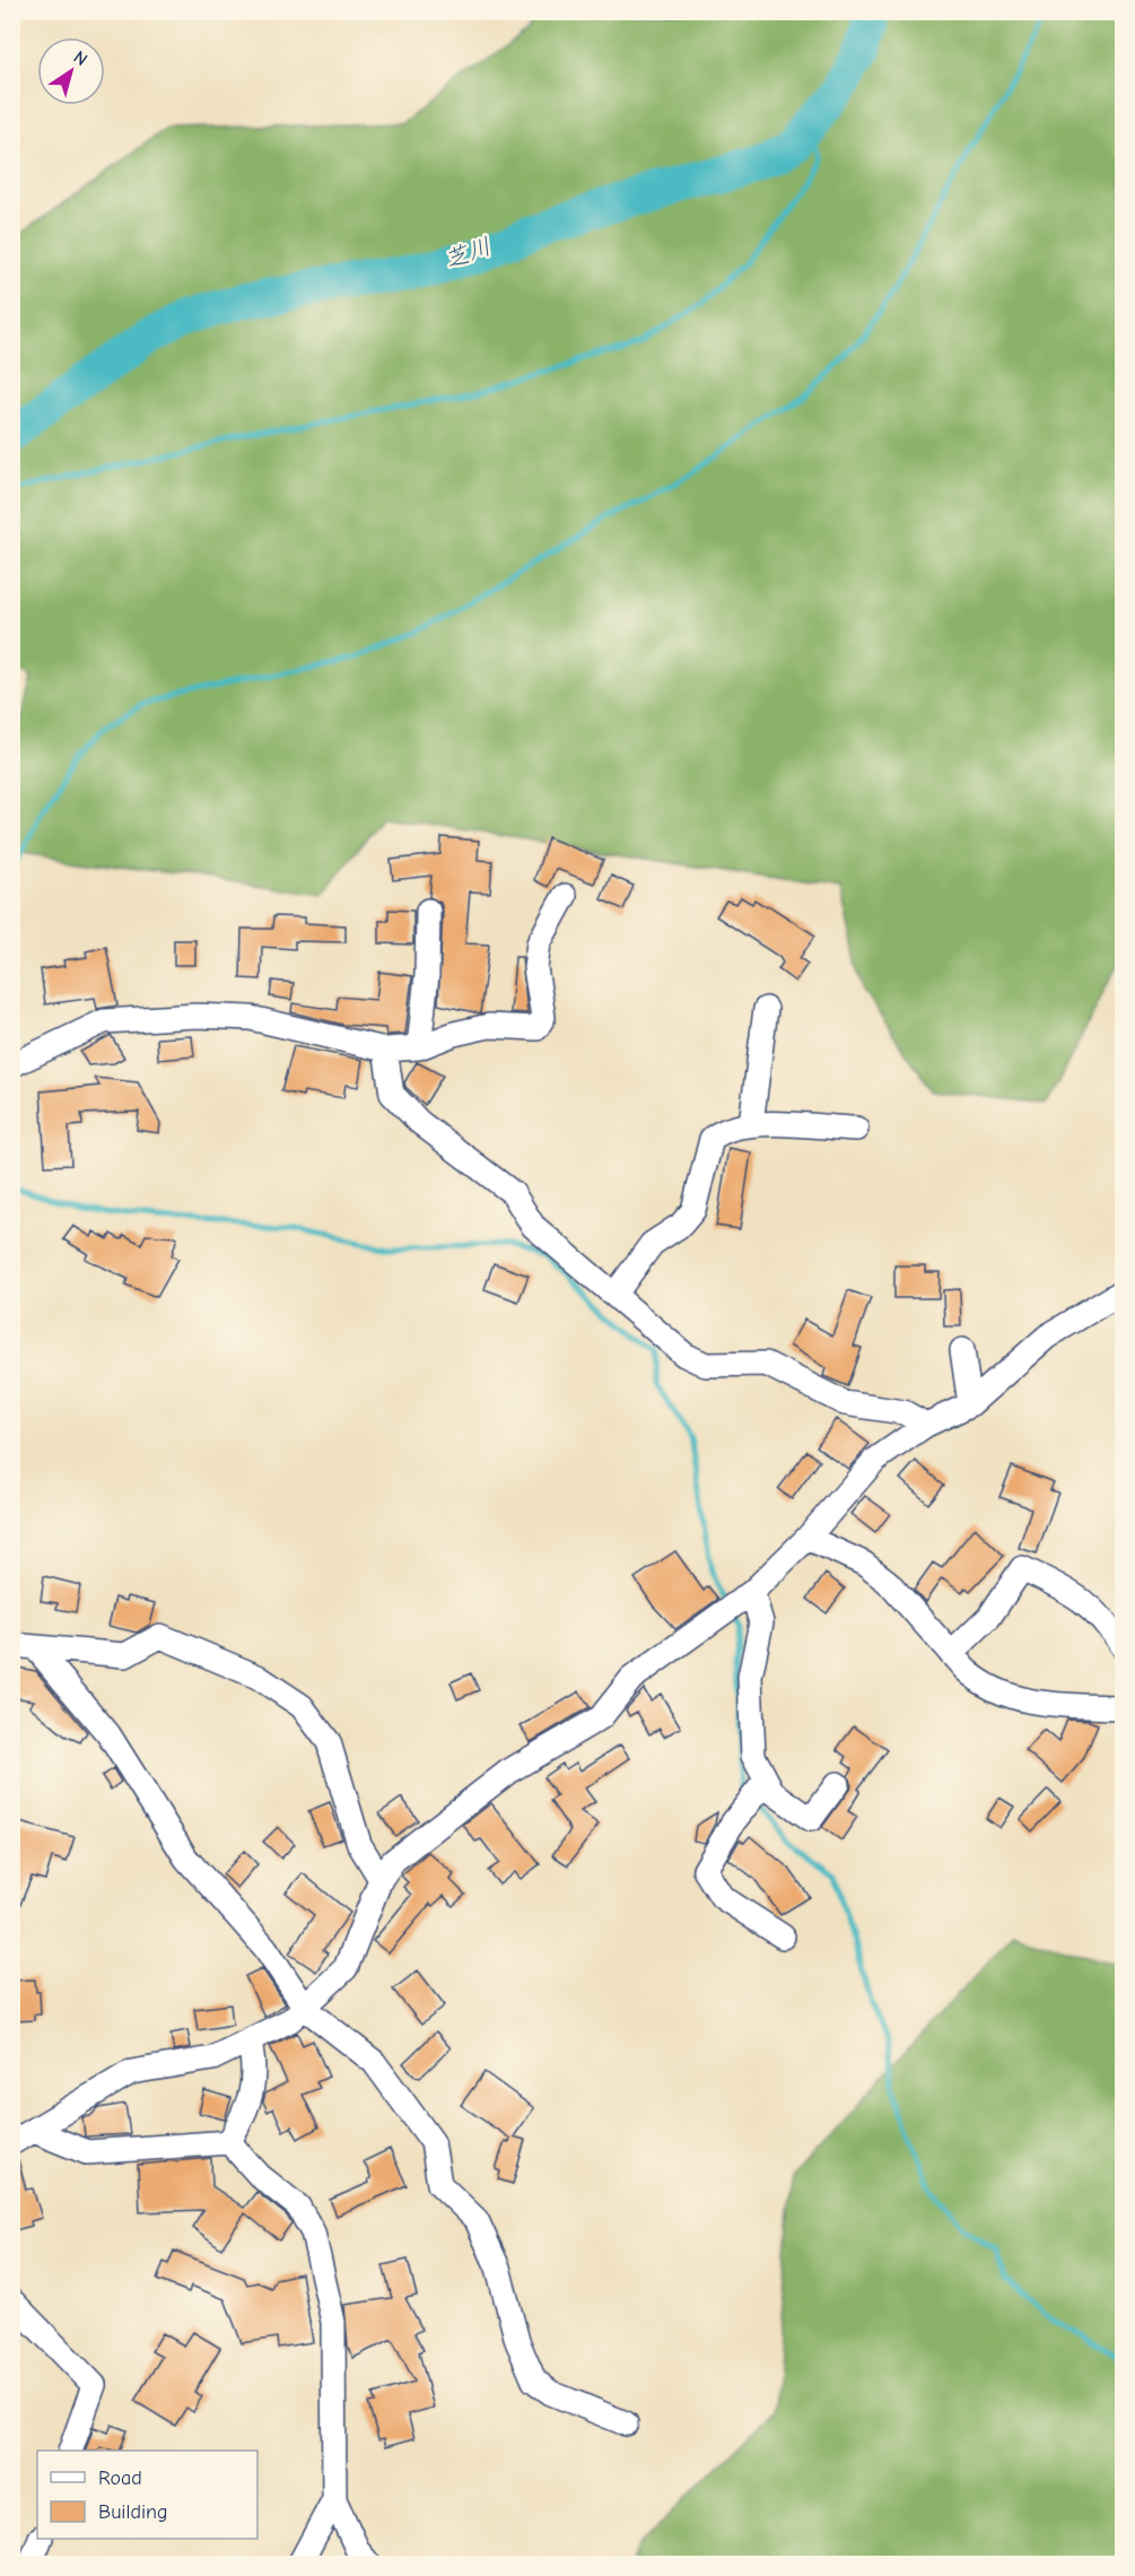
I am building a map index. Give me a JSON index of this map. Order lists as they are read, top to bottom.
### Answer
{
  "water": ["芝川"],
  "legend": ["Road", "Building"],
  "north": "top right"
}
